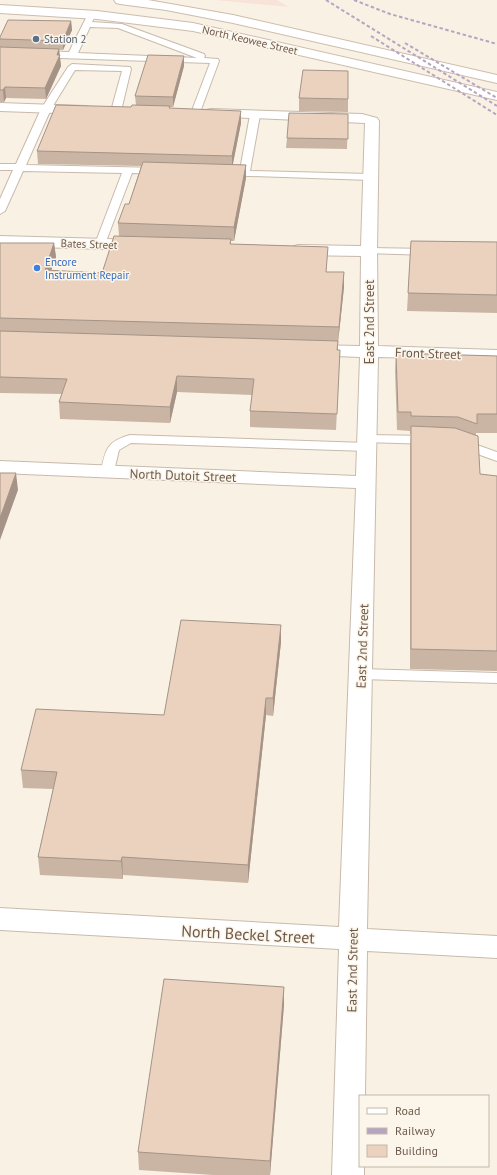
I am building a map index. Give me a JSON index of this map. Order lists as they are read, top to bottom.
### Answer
{
  "streets": {
    "street": [
      "North Keowee Street",
      "Bates Street",
      "East 2nd Street",
      "Front Street",
      "North Dutoit Street",
      "North Beckel Street"
    ]
  },
  "crossings": [
    ["East 2nd Street", "Front Street"],
    ["East 2nd Street", "North Dutoit Street"],
    ["East 2nd Street", "North Beckel Street"]
  ],
  "places": ["Station 2", "Encore Instrument Repair"],
  "legend": ["Road", "Railway", "Building"]
}
